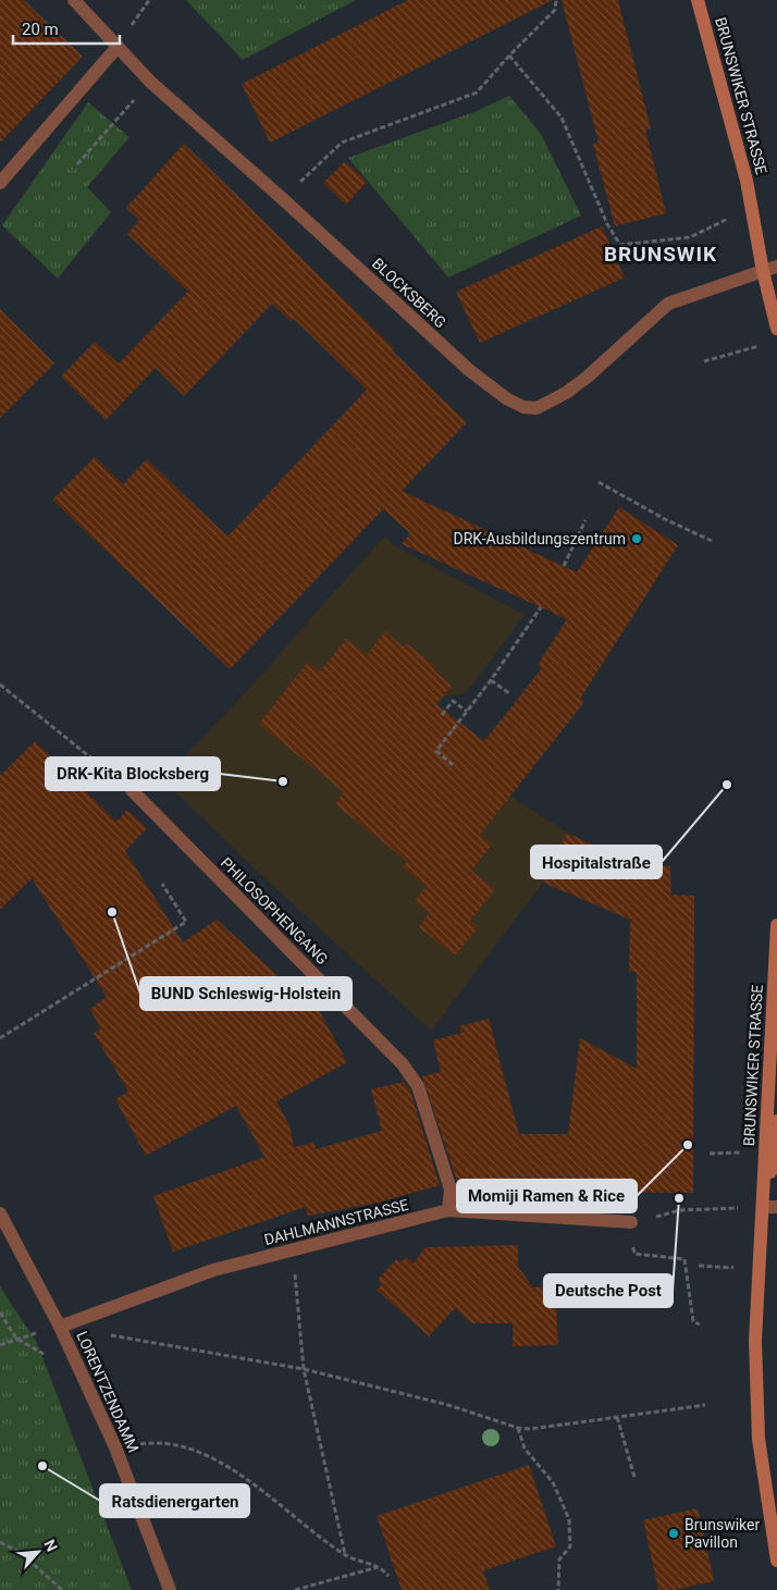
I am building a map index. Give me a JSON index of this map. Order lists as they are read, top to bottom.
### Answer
{
  "streets": {
    "main road": ["BRUNSWIKER STRASSE"],
    "street": [
      "BLOCKSBERG",
      "PHILOSOPHENGANG",
      "DAHLMANNSTRASSE",
      "LORENTZENDAMM"
    ]
  },
  "crossings": [
    ["BRUNSWIKER STRASSE", "BLOCKSBERG"],
    ["PHILOSOPHENGANG", "DAHLMANNSTRASSE"],
    ["DAHLMANNSTRASSE", "LORENTZENDAMM"]
  ],
  "districts": ["BRUNSWIK"],
  "places": [
    "DRK-Ausbildungszentrum",
    "DRK-Kita Blocksberg",
    "Hospitalstraße",
    "BUND Schleswig-Holstein",
    "Momiji Ramen & Rice",
    "Deutsche Post",
    "Ratsdienergarten",
    "Brunswiker Pavillon"
  ],
  "scale_bar": "20 m",
  "north": "top right"
}
